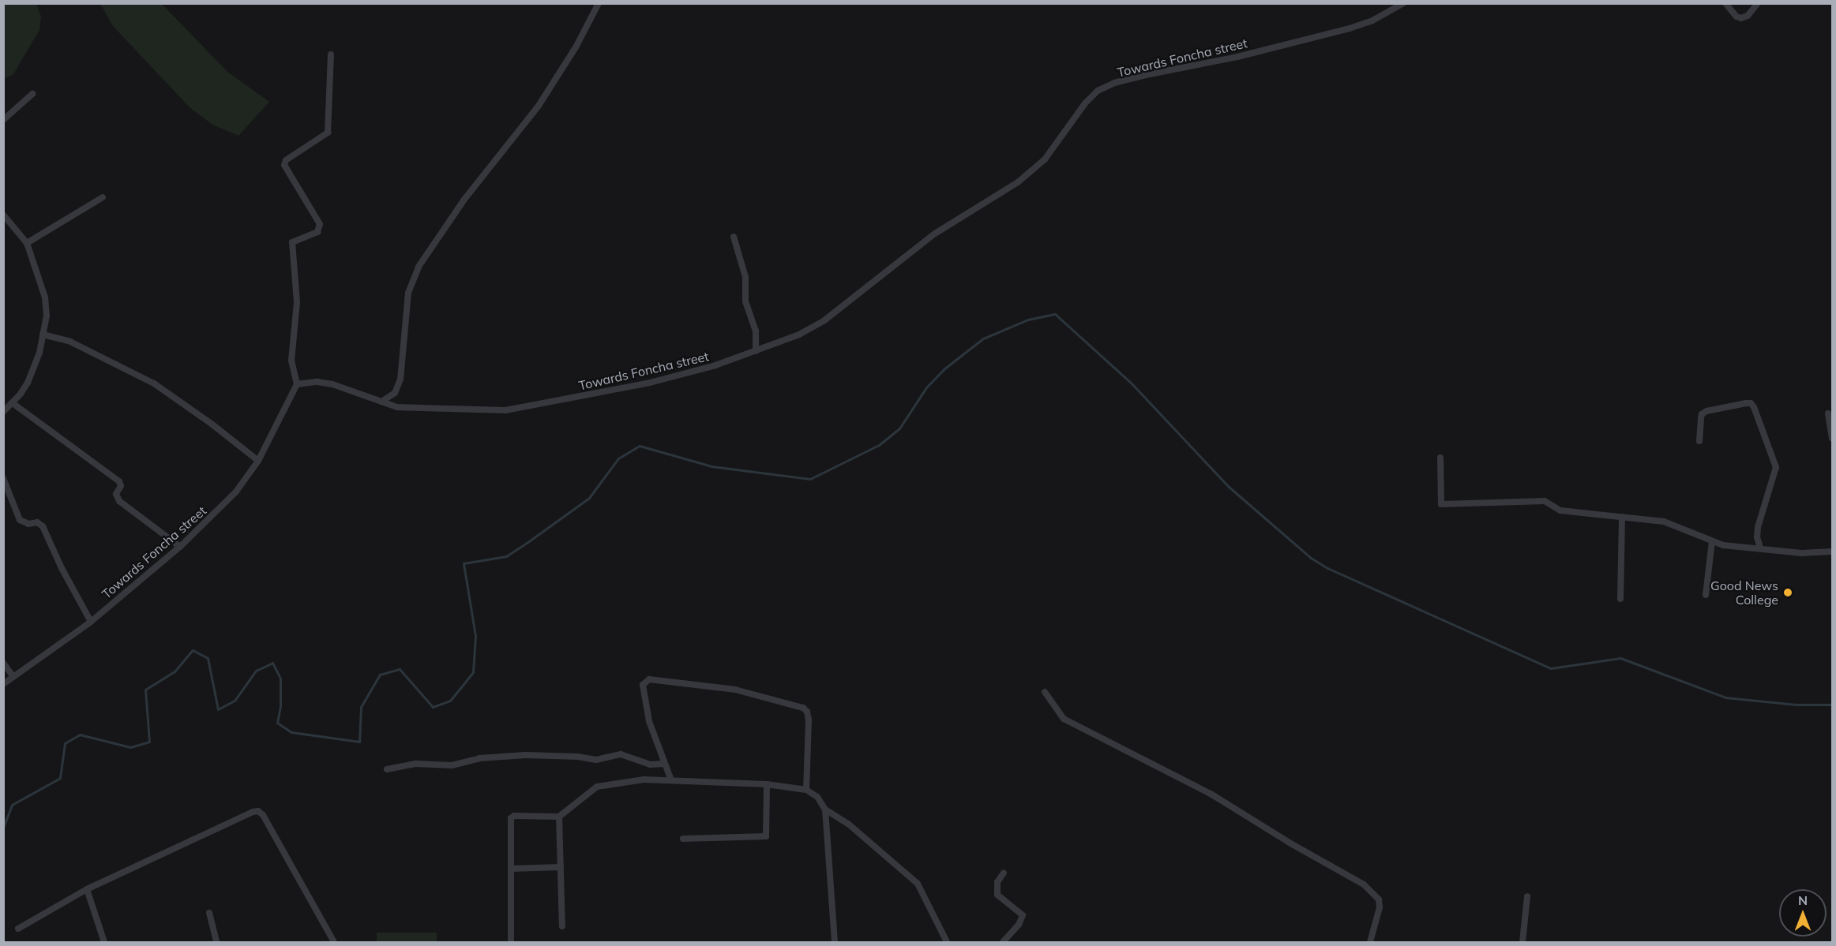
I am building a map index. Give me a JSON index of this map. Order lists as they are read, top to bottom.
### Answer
{
  "streets": {
    "street": ["Towards Foncha street"]
  },
  "places": ["Good News College"],
  "north": "top"
}
